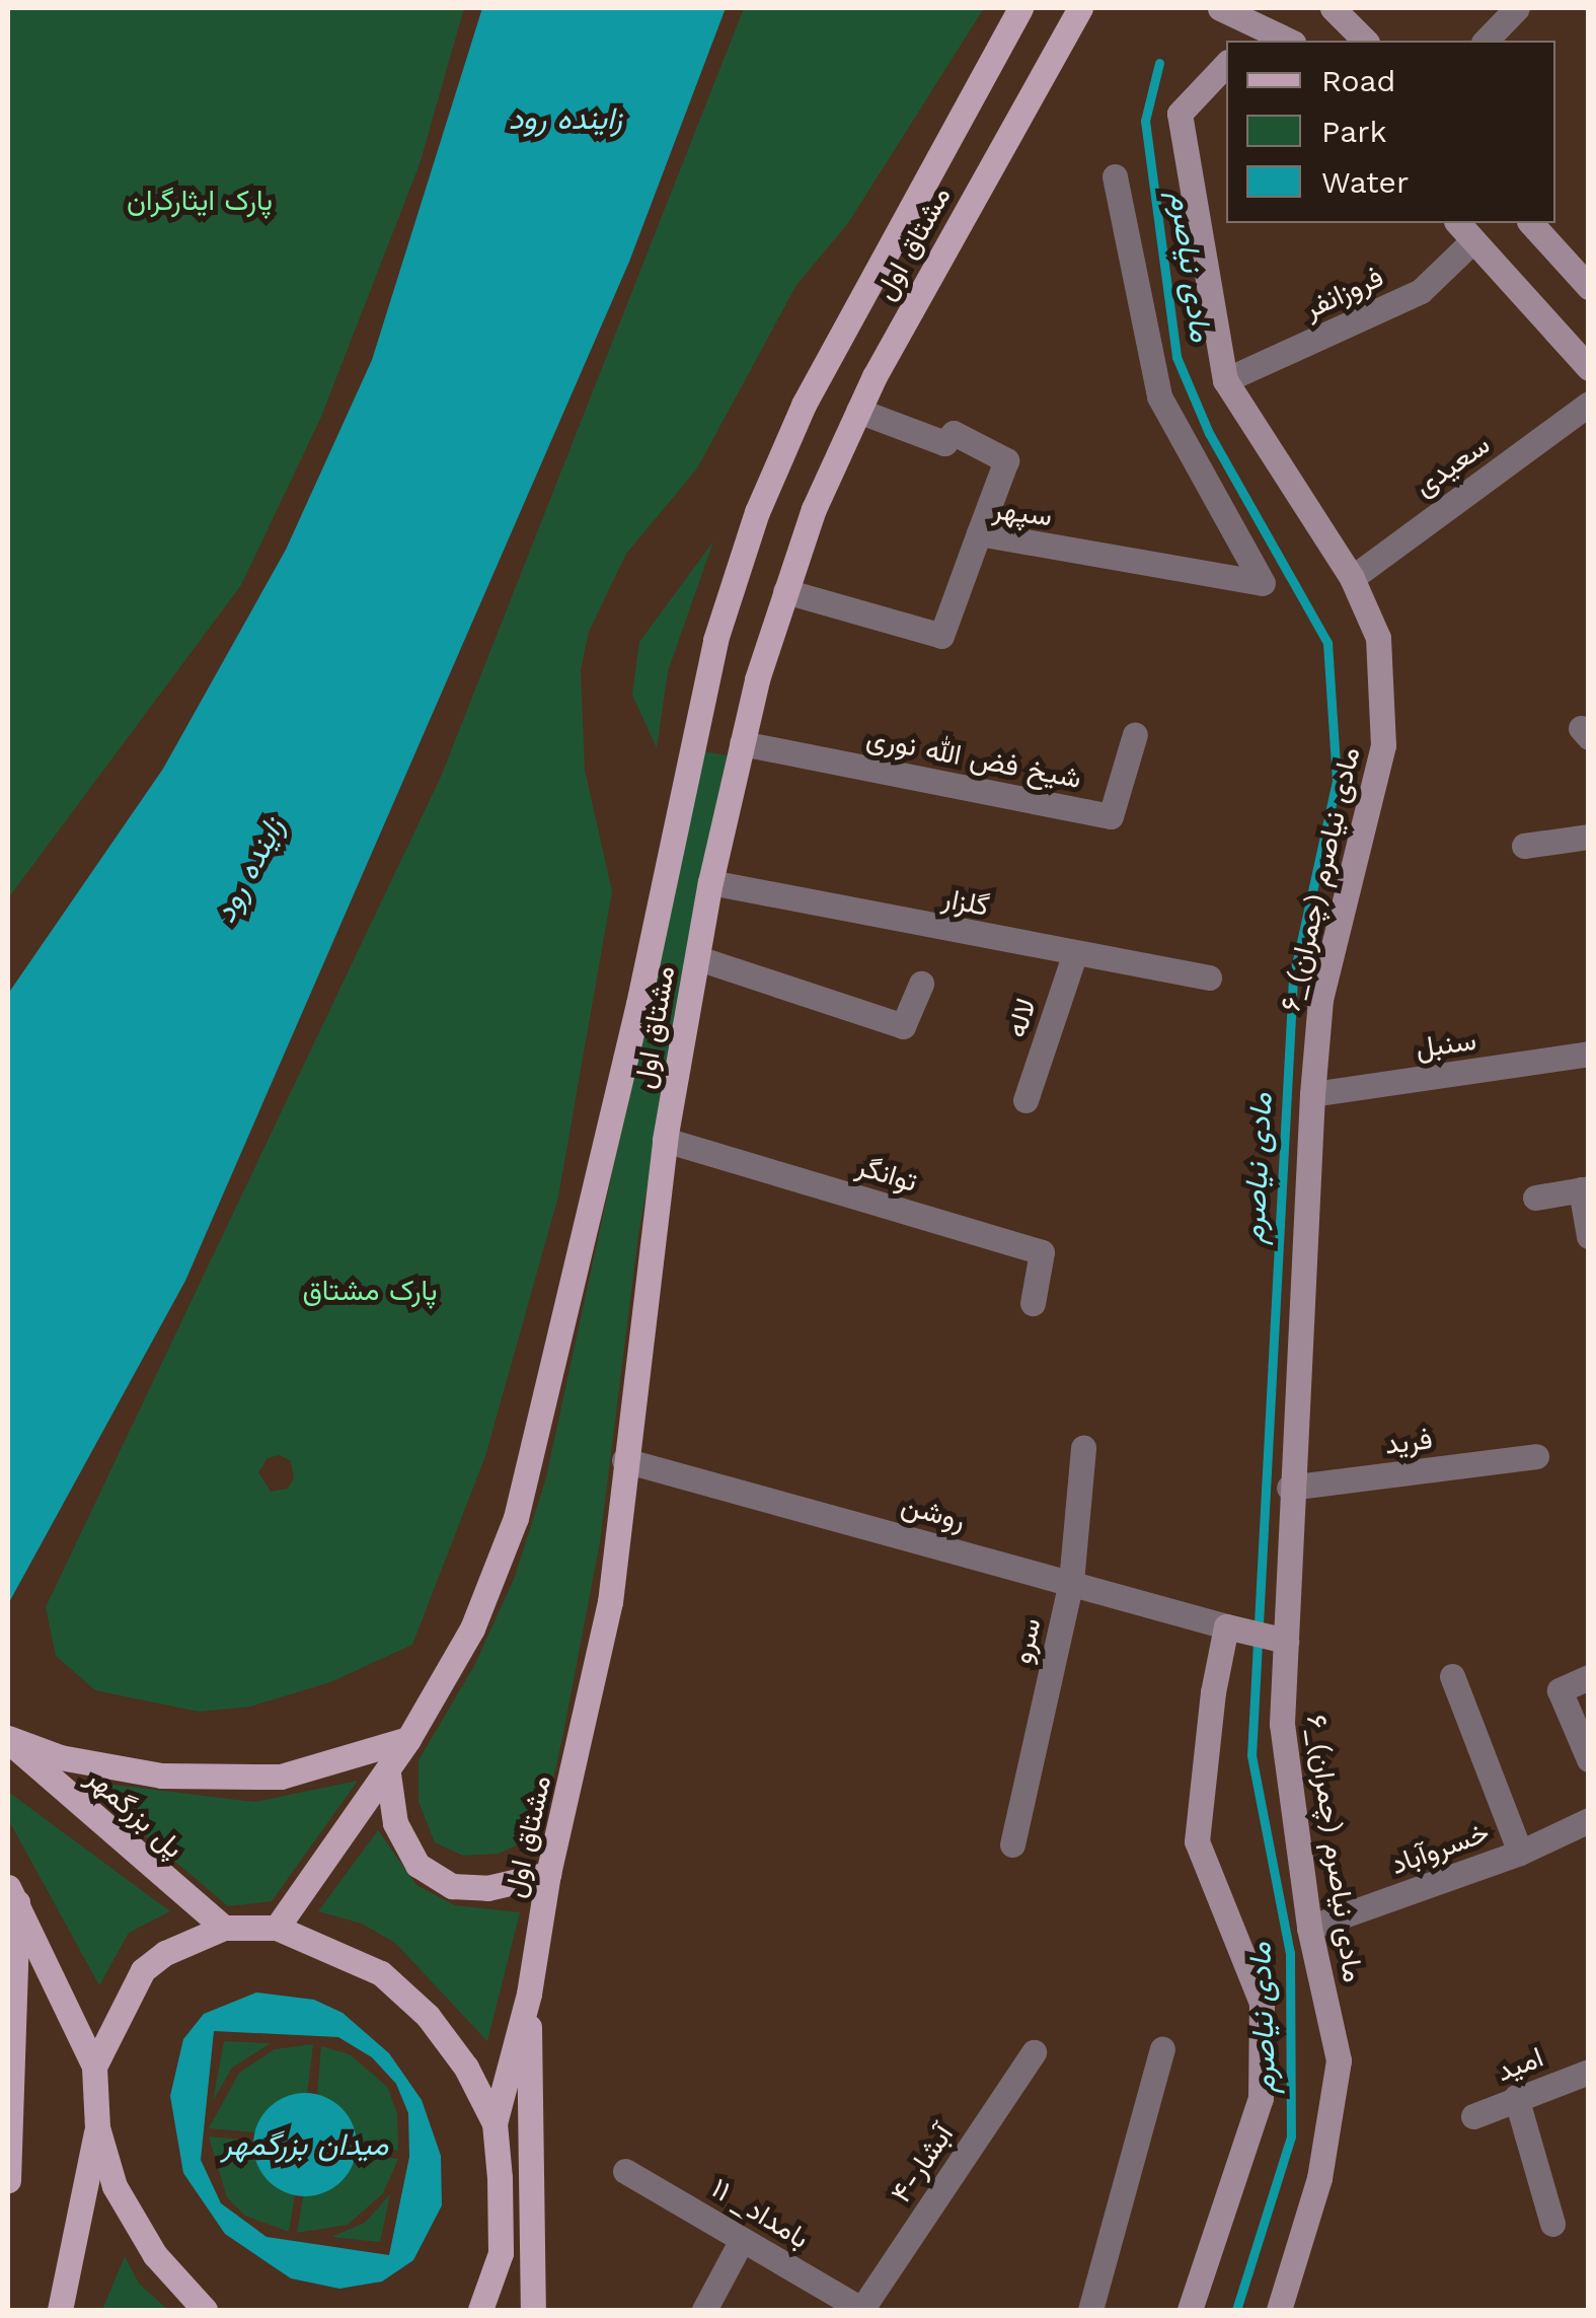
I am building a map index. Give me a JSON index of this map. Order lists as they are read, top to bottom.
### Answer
{
  "streets": {
    "main road": ["مشتاق اول", "پل بزرگمهر"],
    "street": [
      "فروزانفر",
      "سعیدی",
      "سپهر",
      "شیخ فض الله نوری",
      "۶_مادی نیاصرم (چمران)",
      "گلزار",
      "لاله",
      "سنبل",
      "توانگر",
      "فرید",
      "روشن",
      "سرو",
      "خسروآباد",
      "امید",
      "۴-آبشار",
      "۱۱ _بامداد"
    ]
  },
  "crossings": [
    ["مشتاق اول", "سپهر"],
    ["مشتاق اول", "شیخ فض الله نوری"],
    ["مشتاق اول", "گلزار"],
    ["مشتاق اول", "توانگر"],
    ["مشتاق اول", "روشن"],
    ["فروزانفر", "۶_مادی نیاصرم (چمران)"],
    ["سعیدی", "۶_مادی نیاصرم (چمران)"],
    ["۶_مادی نیاصرم (چمران)", "سنبل"],
    ["۶_مادی نیاصرم (چمران)", "فرید"],
    ["۶_مادی نیاصرم (چمران)", "خسروآباد"],
    ["گلزار", "لاله"],
    ["روشن", "سرو"],
    ["۴-آبشار", "۱۱ _بامداد"]
  ],
  "water": ["زاینده رود", "مادی نیاصرم", "میدان بزرگمهر"],
  "parks": ["پارک ایثارگران", "پارک مشتاق"],
  "legend": ["Road", "Park", "Water"]
}
